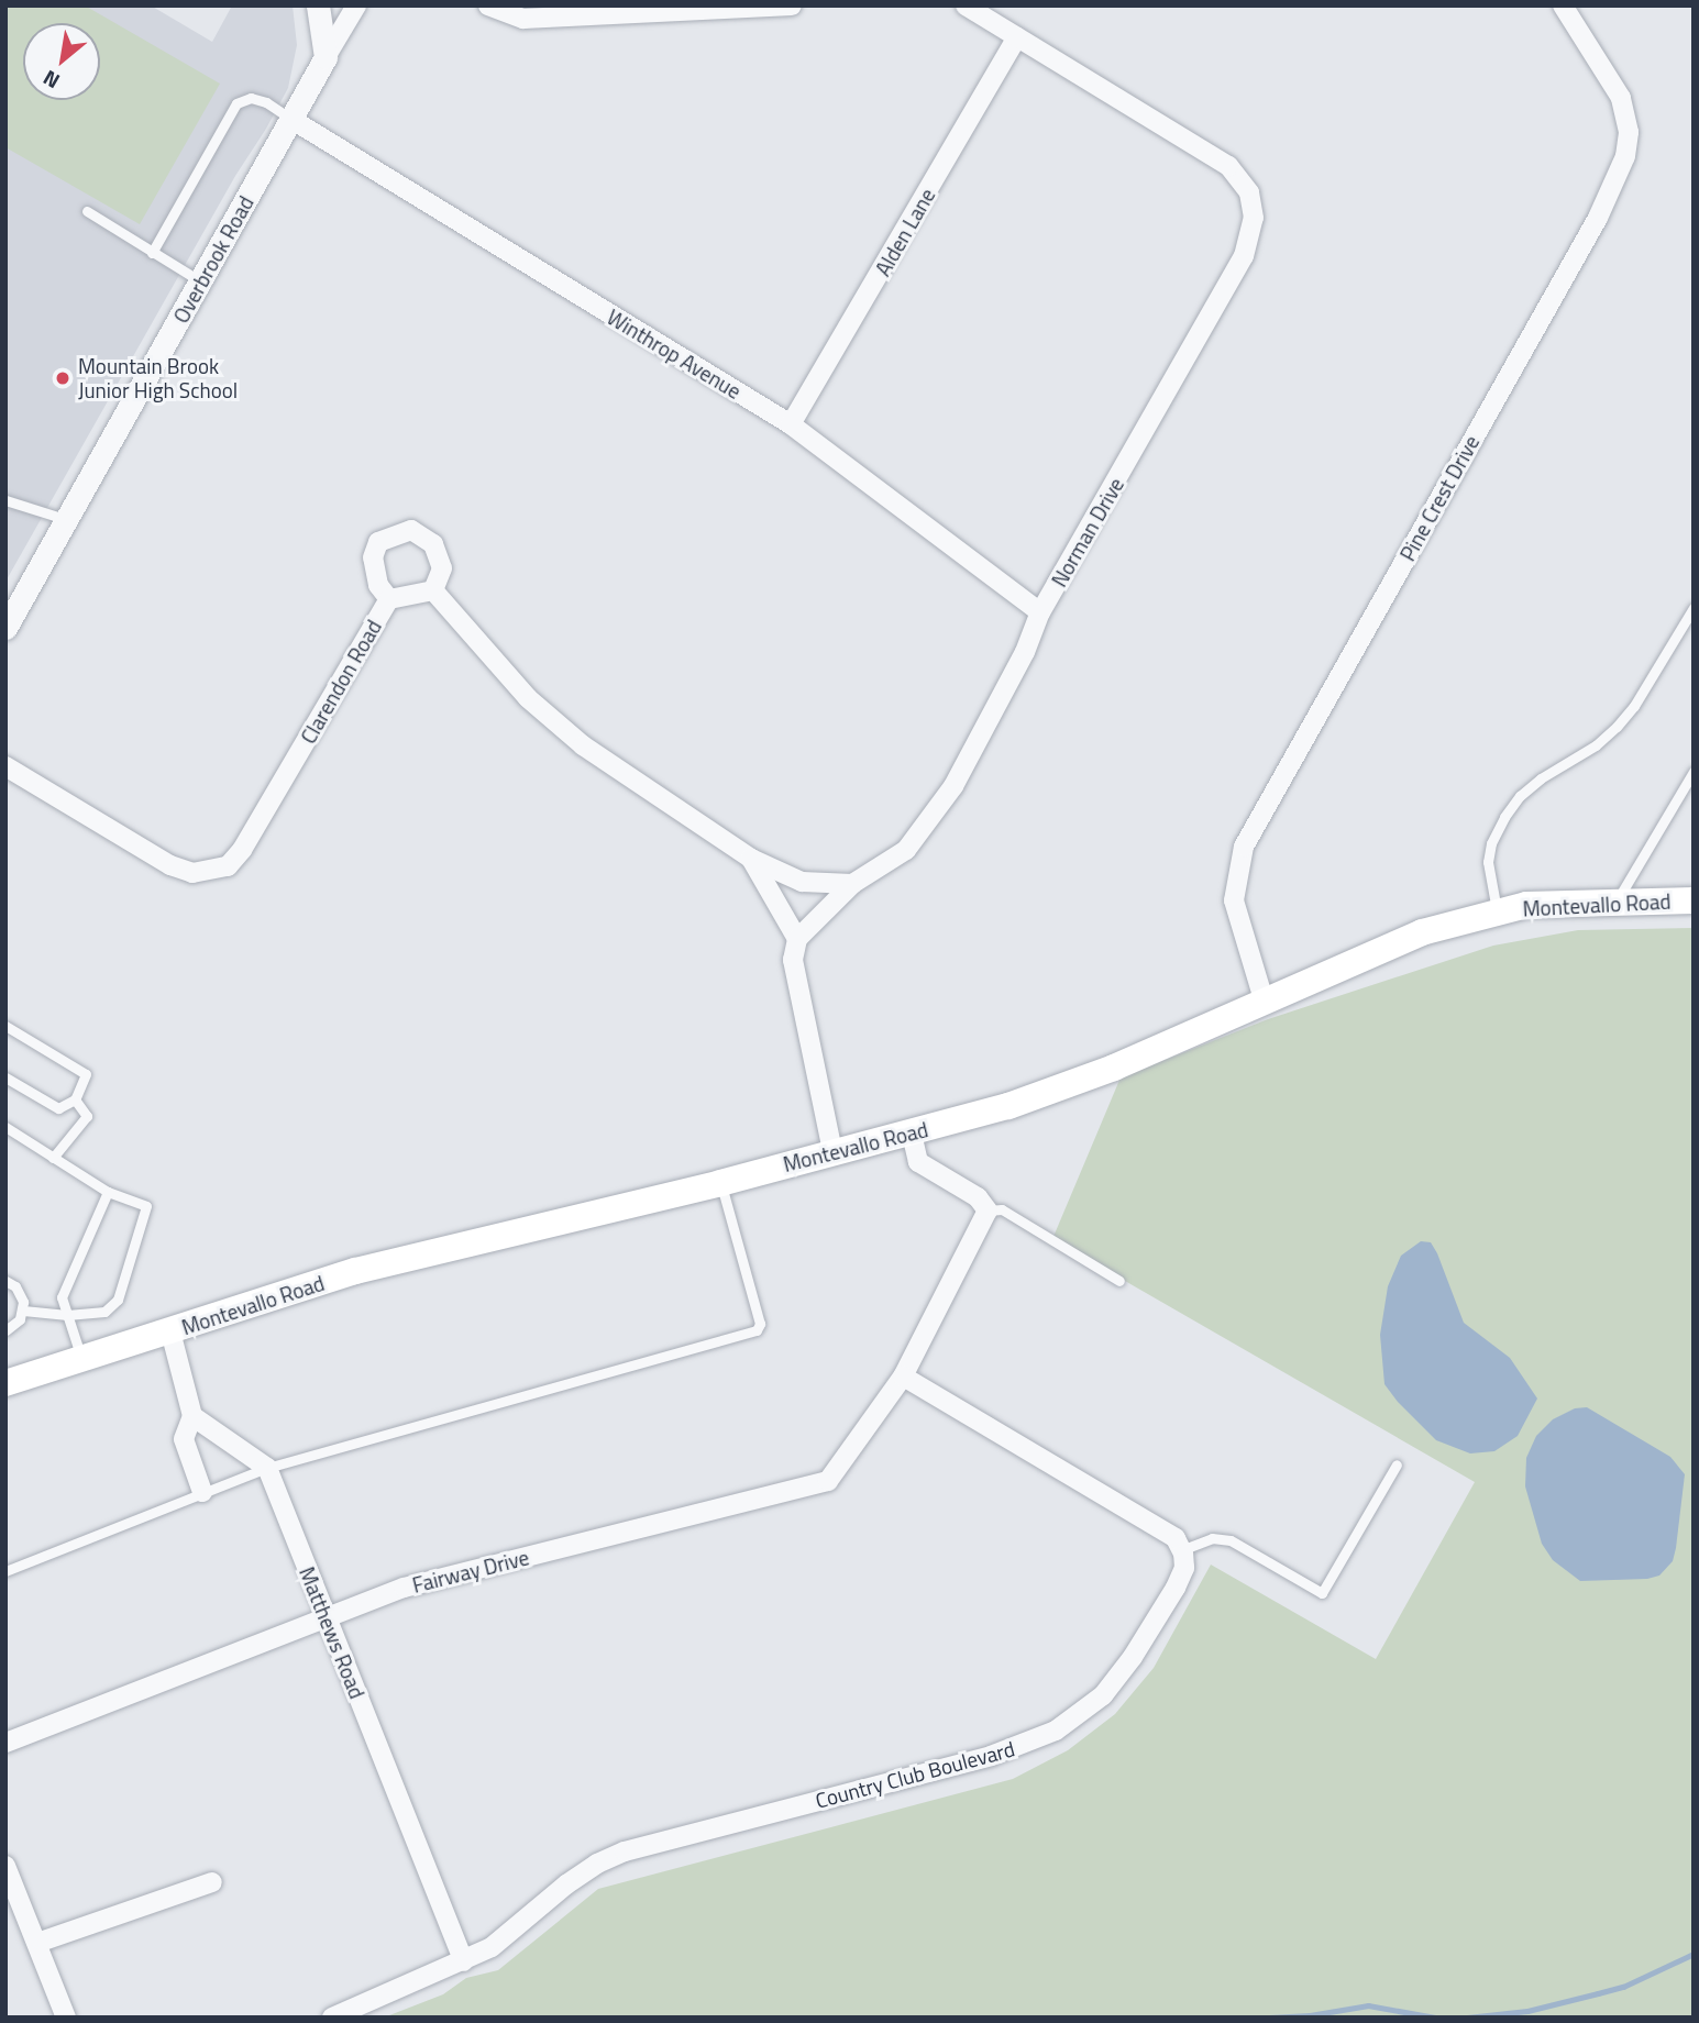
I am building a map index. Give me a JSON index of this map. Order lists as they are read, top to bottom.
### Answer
{
  "streets": {
    "main road": ["Montevallo Road"],
    "street": [
      "Alden Lane",
      "Overbrook Road",
      "Winthrop Avenue",
      "Pine Crest Drive",
      "Norman Drive",
      "Clarendon Road",
      "Fairway Drive",
      "Matthews Road",
      "Country Club Boulevard"
    ]
  },
  "crossings": [
    ["Alden Lane", "Winthrop Avenue"],
    ["Alden Lane", "Norman Drive"],
    ["Overbrook Road", "Winthrop Avenue"],
    ["Winthrop Avenue", "Norman Drive"],
    ["Pine Crest Drive", "Montevallo Road"],
    ["Fairway Drive", "Matthews Road"],
    ["Matthews Road", "Country Club Boulevard"]
  ],
  "places": ["Mountain Brook Junior High School"],
  "north": "bottom left"
}
